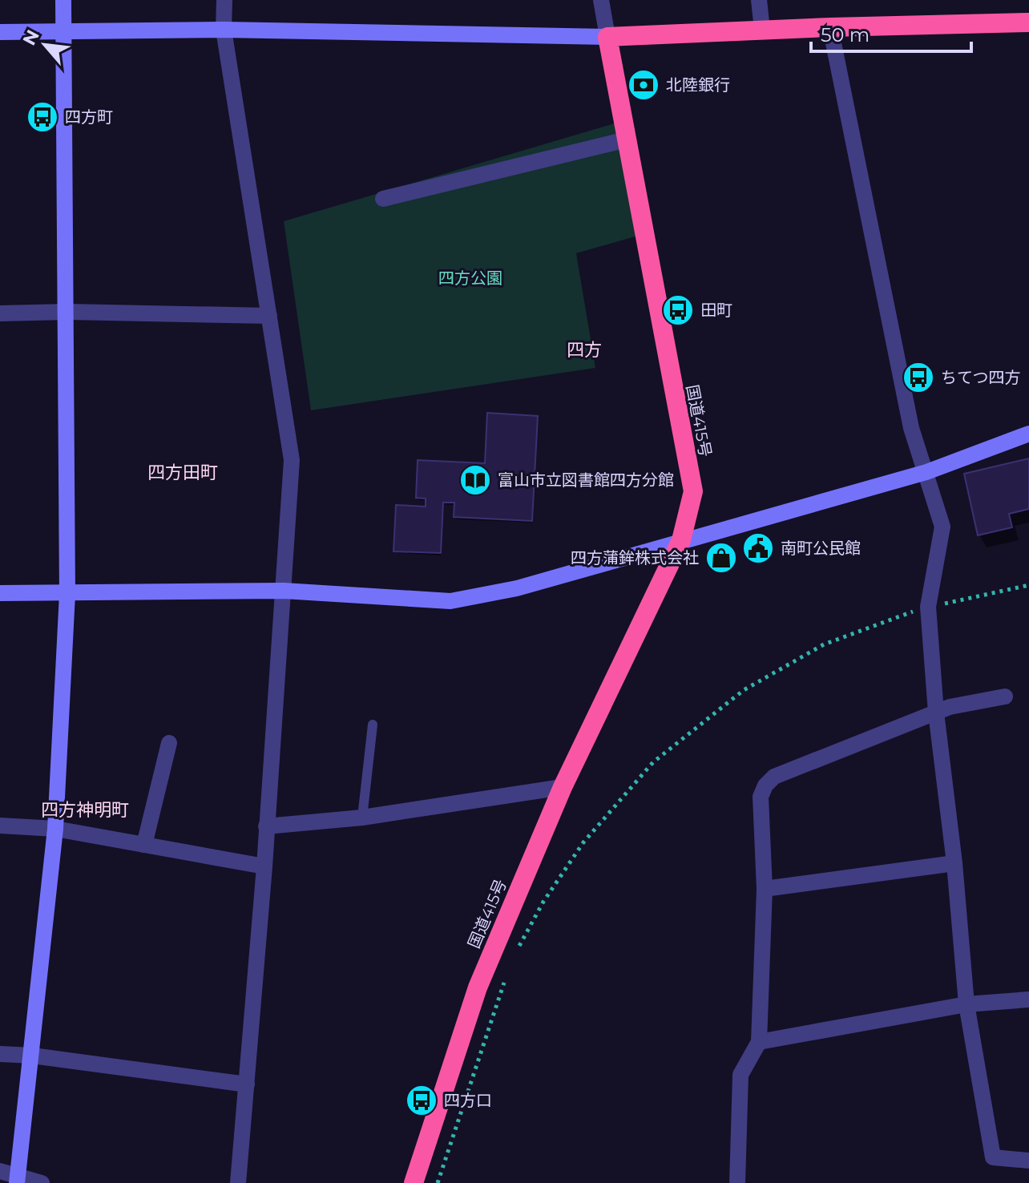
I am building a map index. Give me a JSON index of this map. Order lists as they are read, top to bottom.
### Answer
{
  "streets": {
    "highway": ["国道415号"]
  },
  "districts": ["四方", "四方田町", "四方神明町"],
  "parks": ["四方公園"],
  "places": {
    "bank": ["北陸銀行"],
    "bus stop": [
      "四方町",
      "田町",
      "ちてつ四方",
      "四方口"
    ],
    "library": ["富山市立図書館四方分館"],
    "public building": ["南町公民館"],
    "shop": ["四方蒲鉾株式会社"]
  },
  "scale_bar": "50 m",
  "north": "top left"
}
